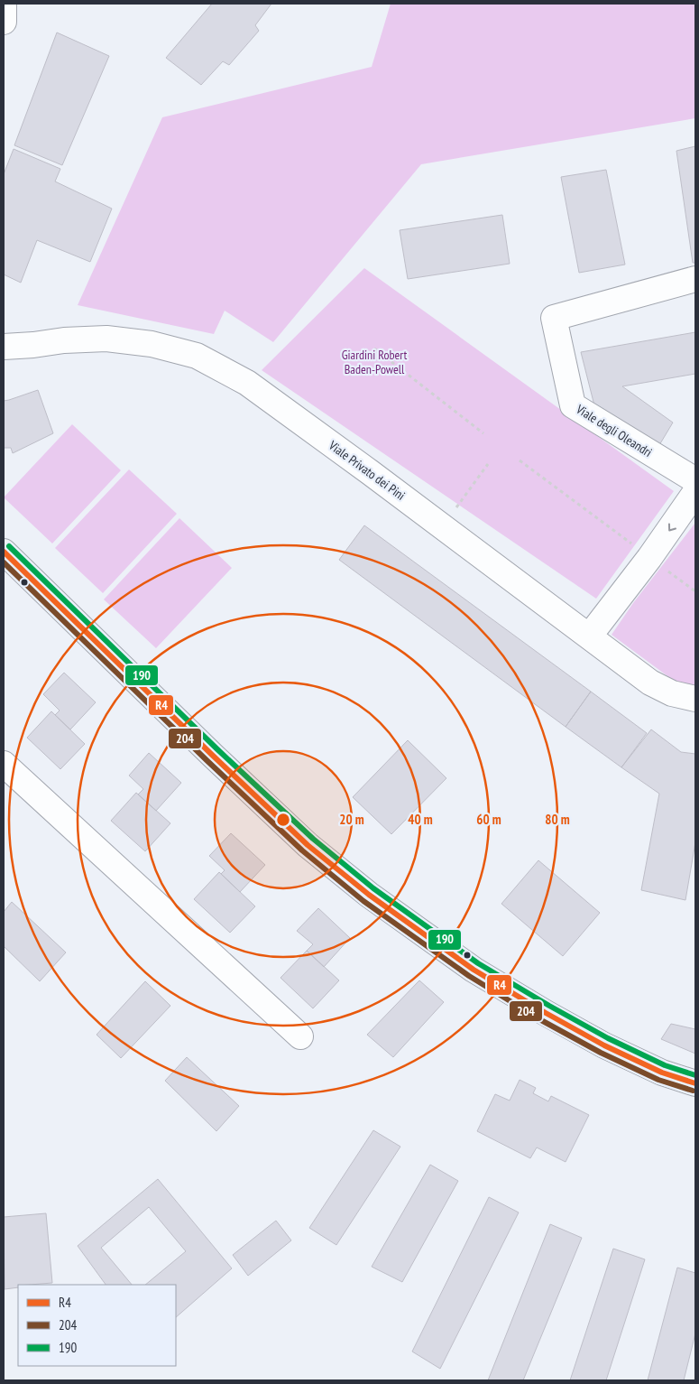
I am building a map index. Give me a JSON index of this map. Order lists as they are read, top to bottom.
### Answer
{
  "streets": {
    "street": ["Viale degli Oleandri", "Viale Privato dei Pini"]
  },
  "parks": ["Giardini Robert Baden-Powell"],
  "lines": ["transit line 190", "transit line R4", "transit line 204"],
  "legend": ["R4", "204", "190"],
  "rings": [
    "20 m",
    "40 m",
    "60 m",
    "80 m"
  ]
}
